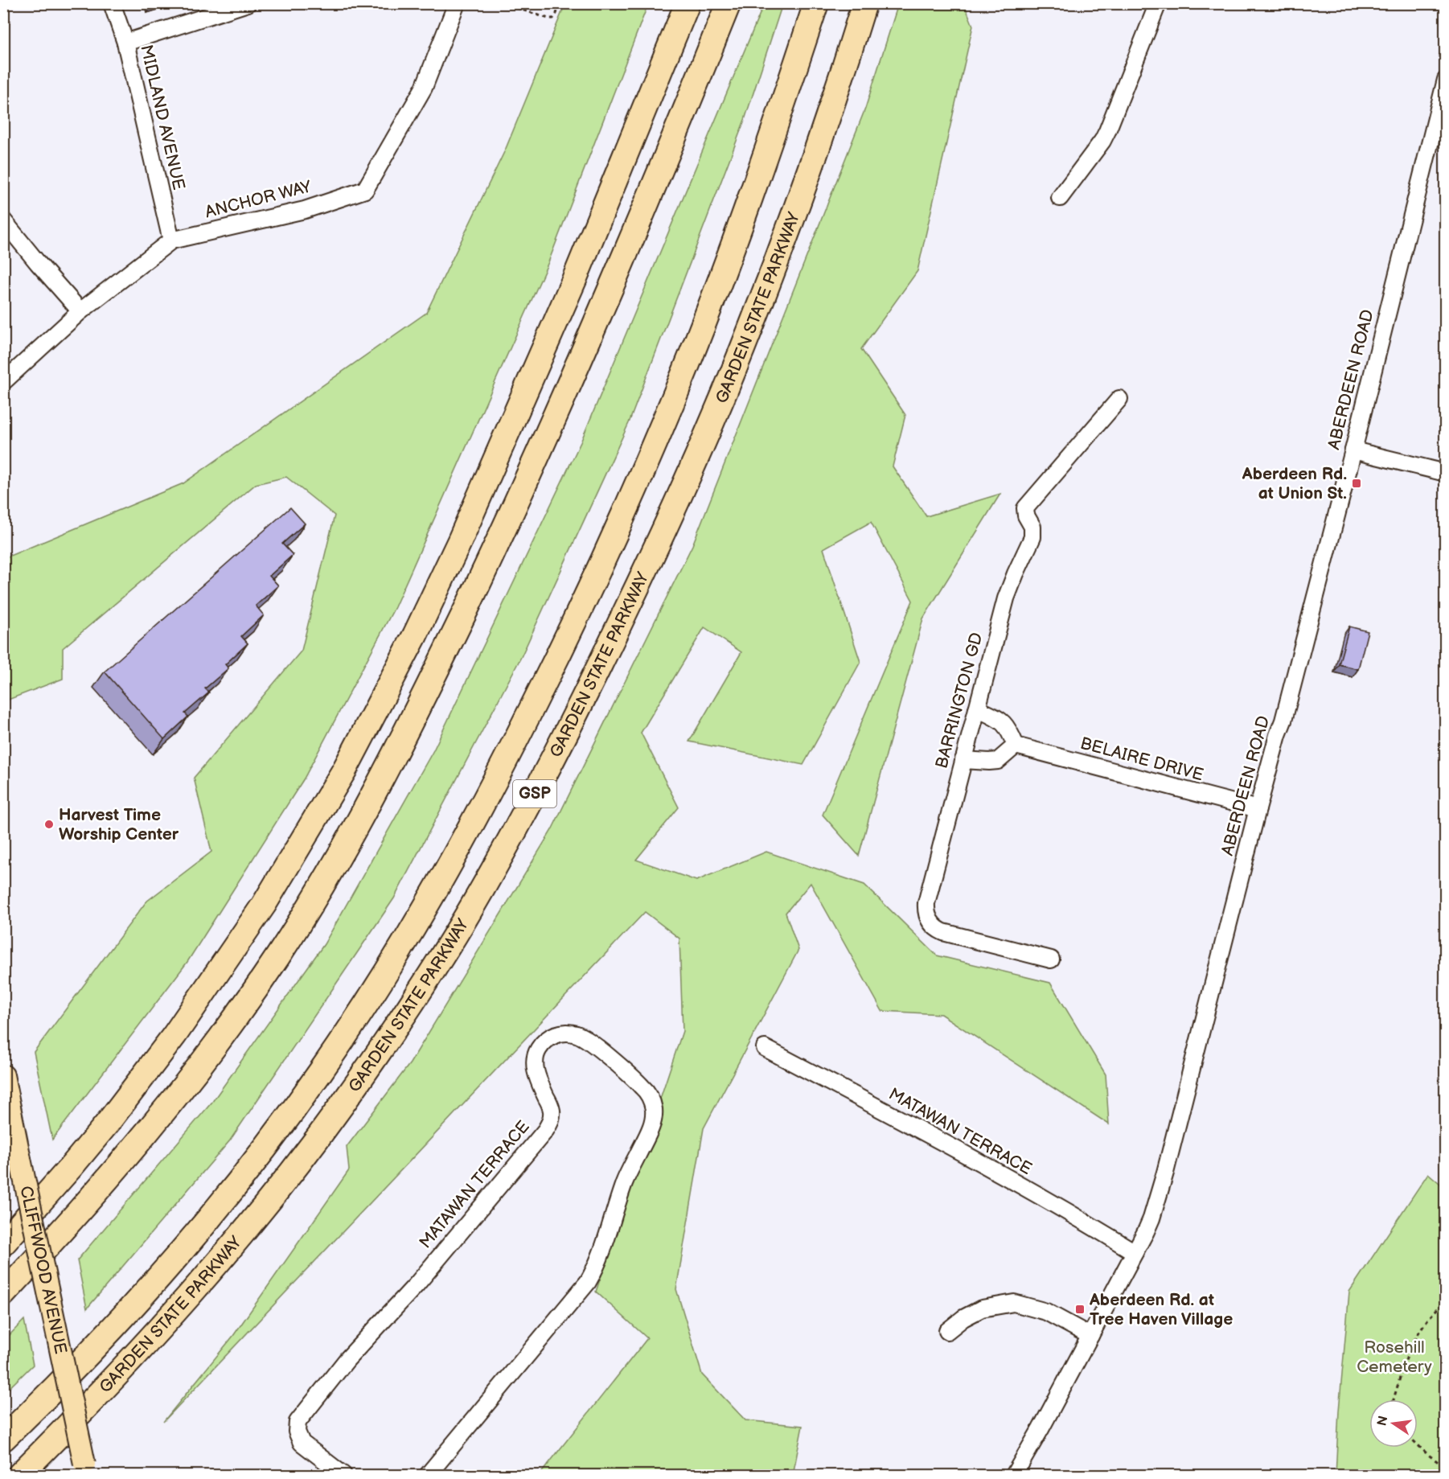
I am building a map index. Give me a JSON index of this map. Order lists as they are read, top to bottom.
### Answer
{
  "streets": {
    "highway": ["GARDEN STATE PARKWAY", "GSP"],
    "main road": ["CLIFFWOOD AVENUE"],
    "street": [
      "MIDLAND AVENUE",
      "ANCHOR WAY",
      "ABERDEEN ROAD",
      "BARRINGTON GD",
      "BELAIRE DRIVE",
      "MATAWAN TERRACE"
    ]
  },
  "crossings": [
    ["MIDLAND AVENUE", "ANCHOR WAY"],
    ["ABERDEEN ROAD", "BELAIRE DRIVE"],
    ["ABERDEEN ROAD", "MATAWAN TERRACE"]
  ],
  "parks": ["Rosehill Cemetery"],
  "places": {
    "transit": ["Aberdeen Rd. at Union St.", "Aberdeen Rd. at Tree Haven Village"],
    "other": ["Harvest Time Worship Center"]
  },
  "north": "left"
}
